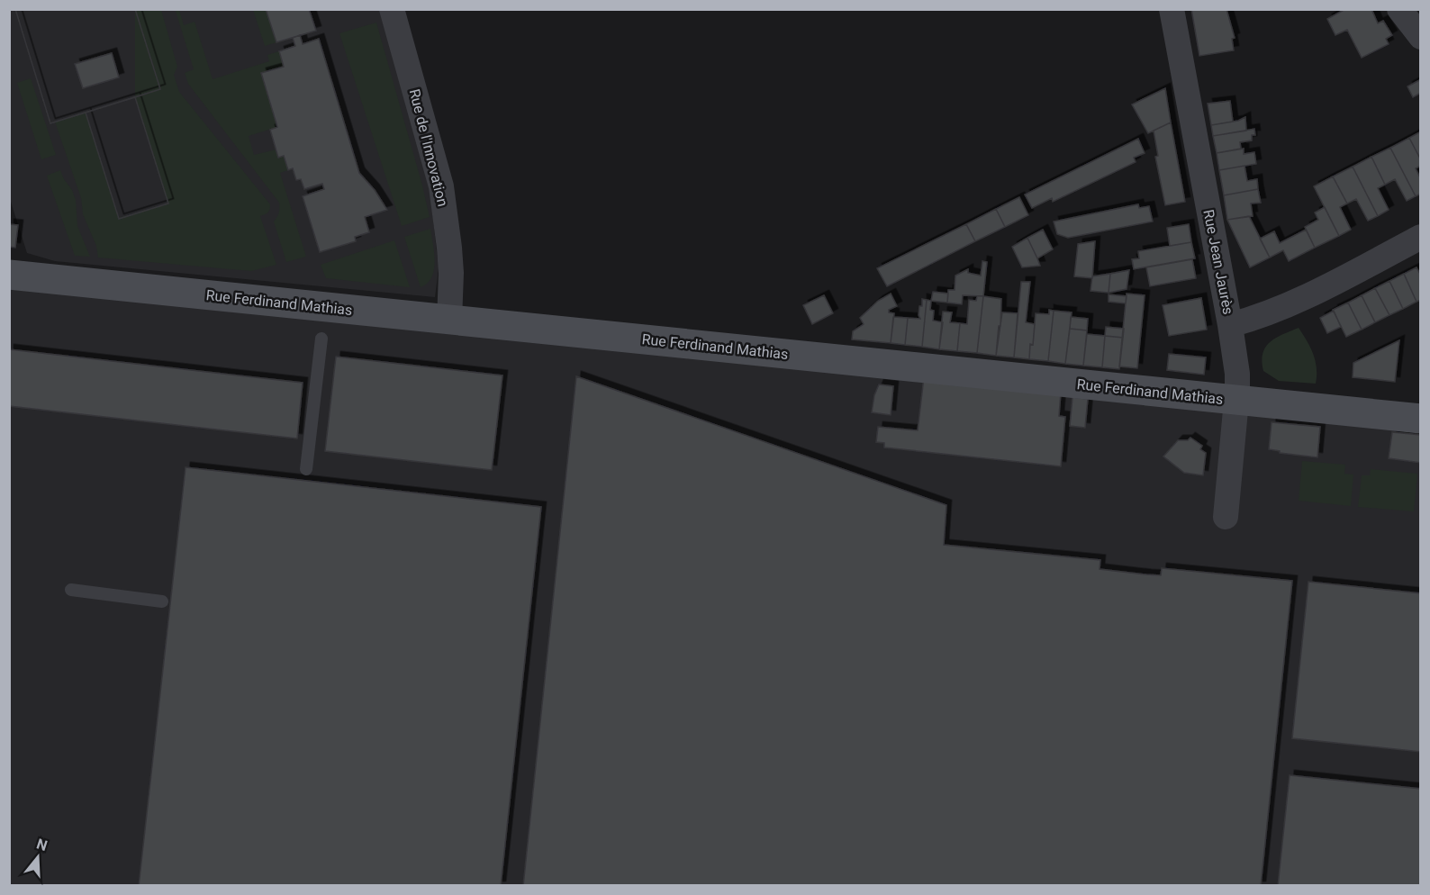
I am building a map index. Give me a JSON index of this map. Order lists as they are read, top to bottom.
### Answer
{
  "streets": {
    "street": ["Rue de l'Innovation", "Rue Jean Jaurès", "Rue Ferdinand Mathias"]
  },
  "crossings": [
    ["Rue de l'Innovation", "Rue Ferdinand Mathias"],
    ["Rue Jean Jaurès", "Rue Ferdinand Mathias"]
  ],
  "north": "top"
}
